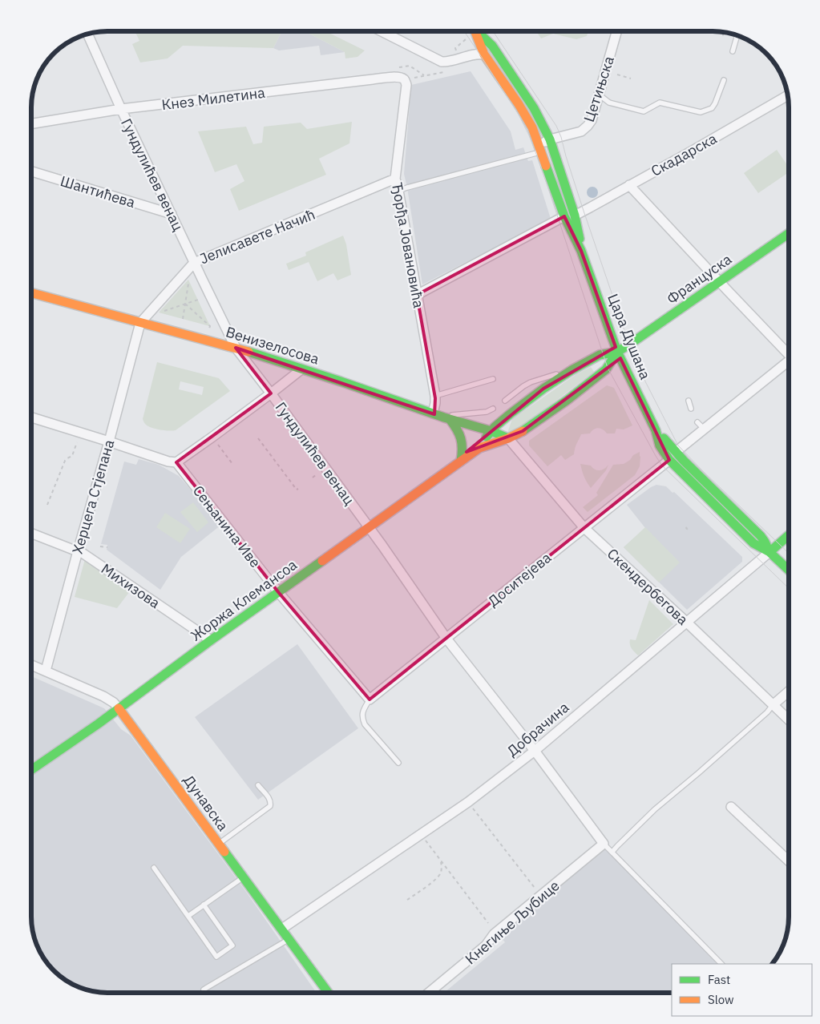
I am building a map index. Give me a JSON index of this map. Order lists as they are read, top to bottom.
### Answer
{
  "streets": {
    "main road": [
      "Француска",
      "Цара Душана",
      "Венизелосова",
      "Жоржа Клемансоа",
      "Добрачина",
      "Дунавска"
    ],
    "street": [
      "Цетињска",
      "Кнез Милетина",
      "Скадарска",
      "Гундулићев венац",
      "Шантићева",
      "Јелисавете Начић",
      "Ђорђа Јовановића",
      "Херцега Стјепана",
      "Сењанина Иве",
      "Доситејева",
      "Михизова",
      "Скендербегова",
      "Кнегиње Љубице"
    ]
  },
  "crossings": [
    ["Цетињска", "Цара Душана"],
    ["Кнез Милетина", "Гундулићев венац"],
    ["Кнез Милетина", "Ђорђа Јовановића"],
    ["Скадарска", "Цара Душана"],
    ["Гундулићев венац", "Шантићева"],
    ["Гундулићев венац", "Јелисавете Начић"],
    ["Гундулићев венац", "Венизелосова"],
    ["Гундулићев венац", "Доситејева"],
    ["Гундулићев венац", "Жоржа Клемансоа"],
    ["Гундулићев венац", "Добрачина"],
    ["Гундулићев венац", "Кнегиње Љубице"],
    ["Јелисавете Начић", "Ђорђа Јовановића"],
    ["Јелисавете Начић", "Венизелосова"],
    ["Јелисавете Начић", "Херцега Стјепана"],
    ["Ђорђа Јовановића", "Венизелосова"],
    ["Француска", "Цара Душана"],
    ["Француска", "Жоржа Клемансоа"],
    ["Цара Душана", "Доситејева"],
    ["Цара Душана", "Жоржа Клемансоа"],
    ["Цара Душана", "Добрачина"],
    ["Венизелосова", "Херцега Стјепана"],
    ["Венизелосова", "Скендербегова"],
    ["Венизелосова", "Жоржа Клемансоа"],
    ["Херцега Стјепана", "Михизова"],
    ["Херцега Стјепана", "Дунавска"],
    ["Сењанина Иве", "Доситејева"],
    ["Сењанина Иве", "Жоржа Клемансоа"],
    ["Доситејева", "Скендербегова"],
    ["Михизова", "Жоржа Клемансоа"],
    ["Скендербегова", "Жоржа Клемансоа"],
    ["Скендербегова", "Добрачина"],
    ["Жоржа Клемансоа", "Дунавска"],
    ["Добрачина", "Дунавска"]
  ],
  "legend": ["Fast", "Slow"]
}
